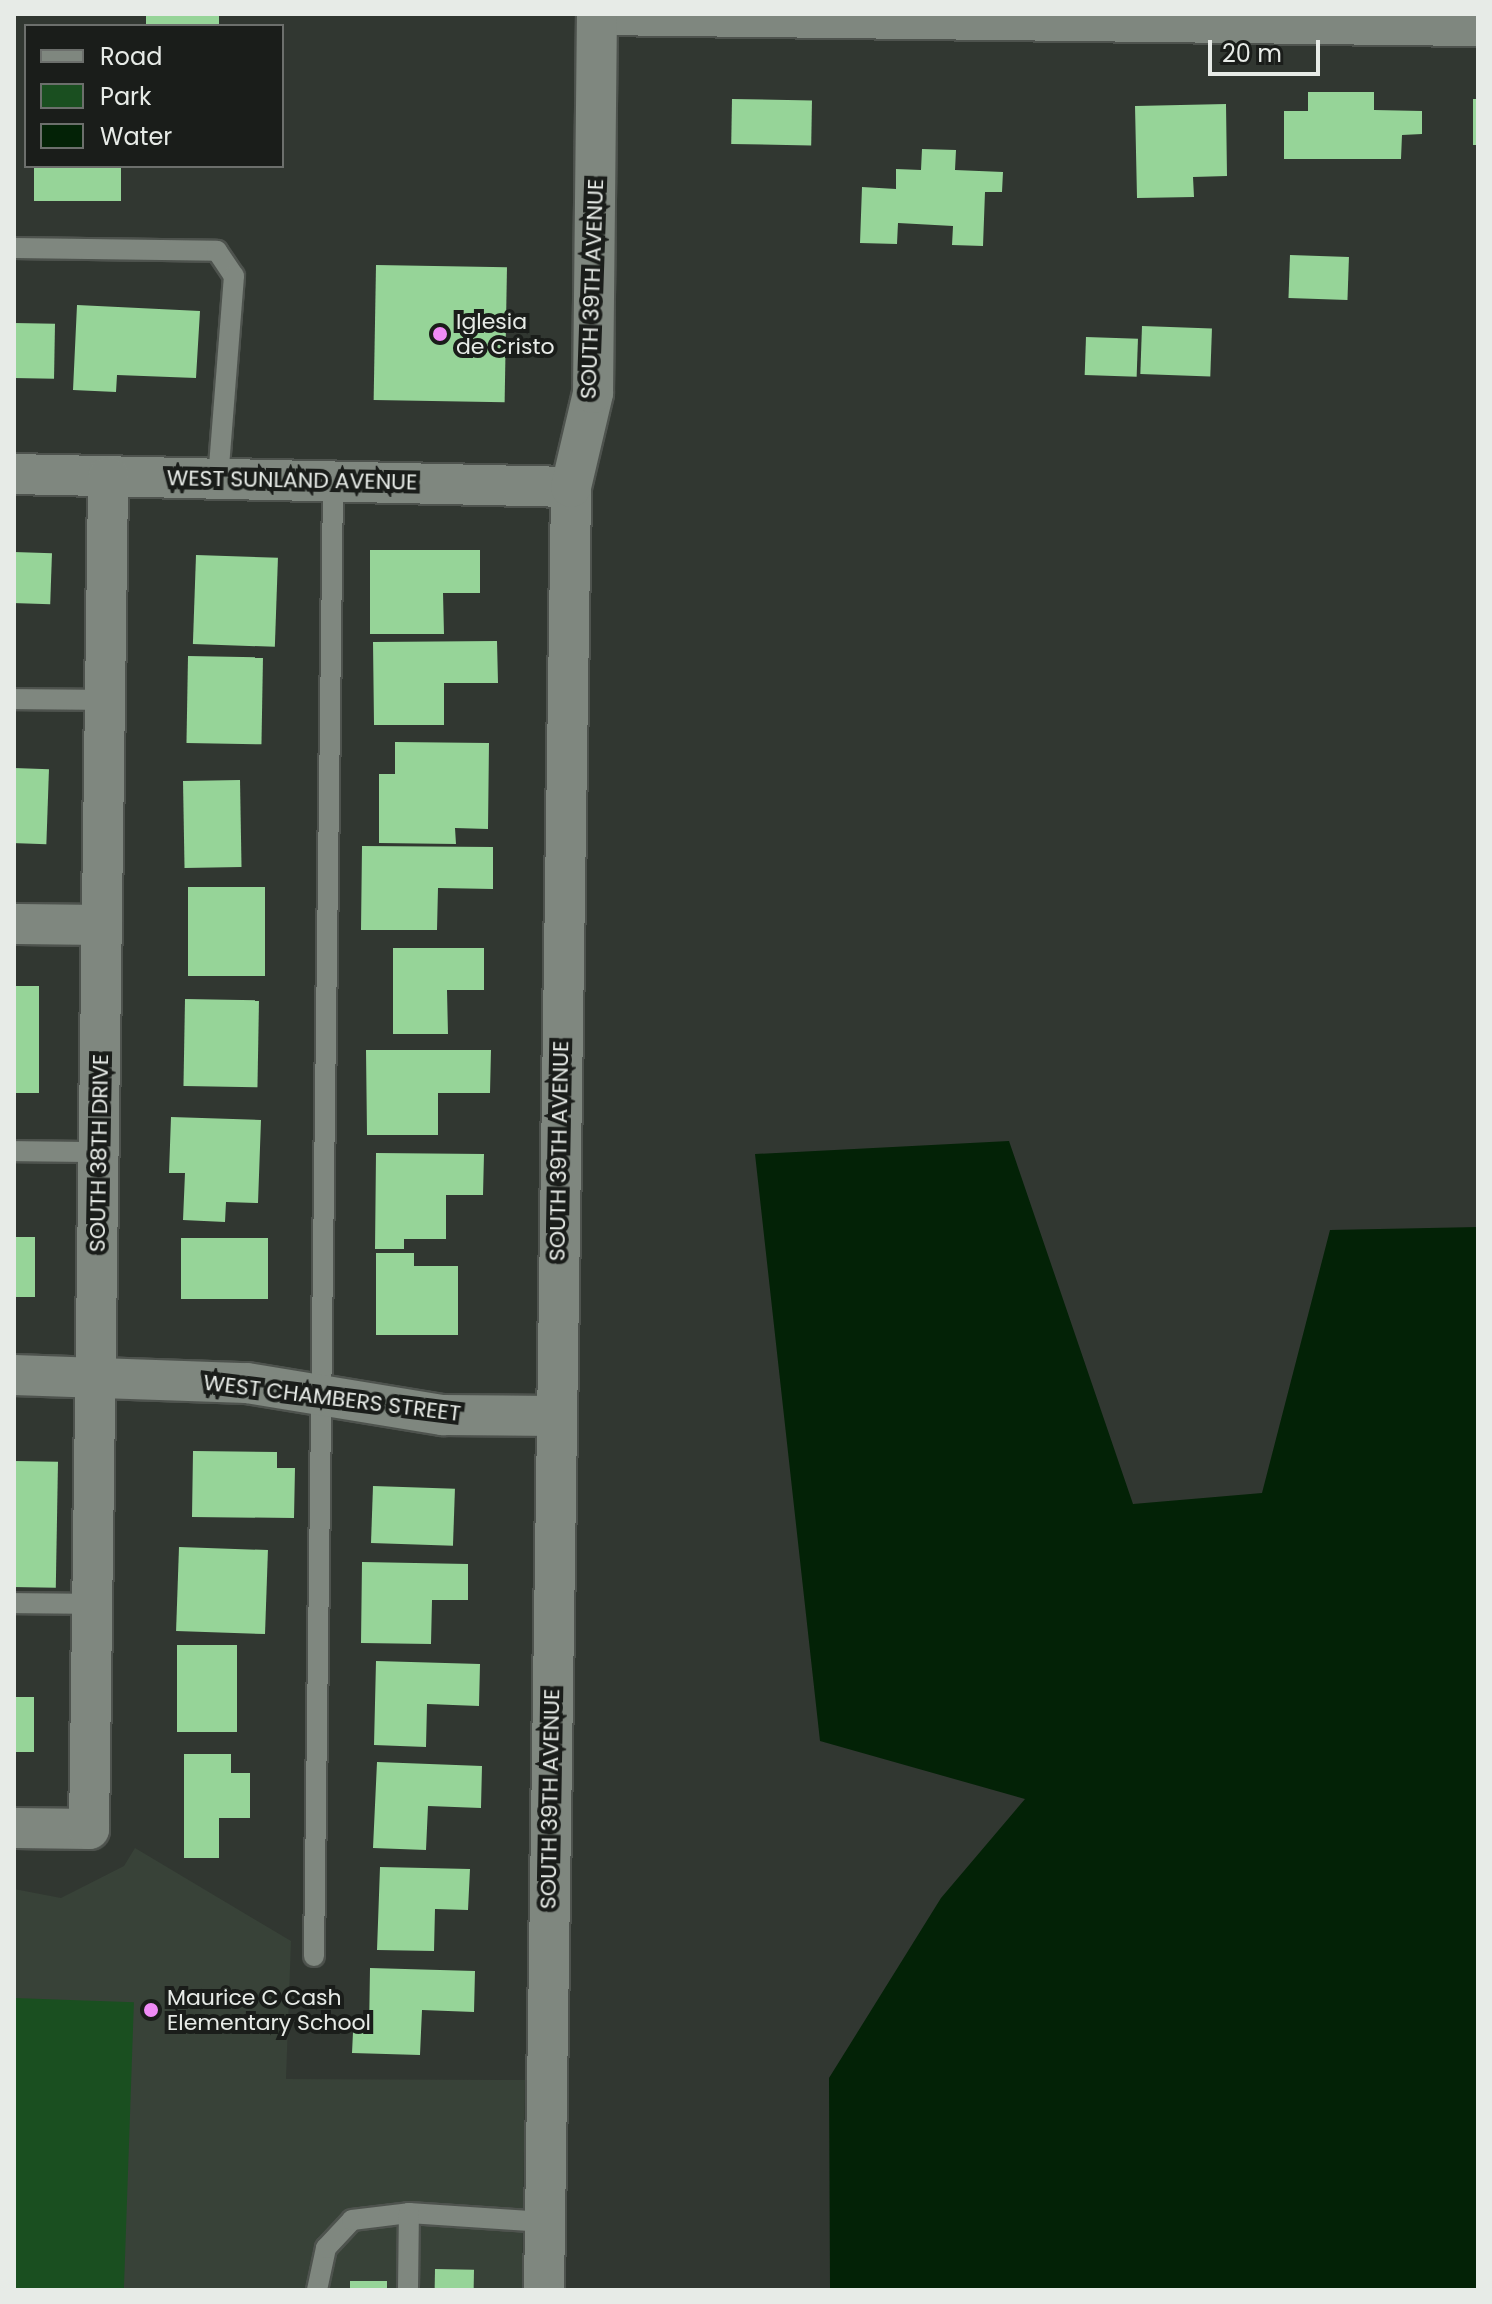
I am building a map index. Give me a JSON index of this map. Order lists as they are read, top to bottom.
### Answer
{
  "streets": {
    "street": [
      "SOUTH 39TH AVENUE",
      "WEST SUNLAND AVENUE",
      "SOUTH 38TH DRIVE",
      "WEST CHAMBERS STREET"
    ]
  },
  "crossings": [
    ["SOUTH 39TH AVENUE", "WEST SUNLAND AVENUE"],
    ["SOUTH 39TH AVENUE", "WEST CHAMBERS STREET"],
    ["WEST SUNLAND AVENUE", "SOUTH 38TH DRIVE"],
    ["SOUTH 38TH DRIVE", "WEST CHAMBERS STREET"]
  ],
  "places": ["Iglesia de Cristo", "Maurice C Cash Elementary School"],
  "legend": ["Road", "Park", "Water"],
  "scale_bar": "20 m"
}
